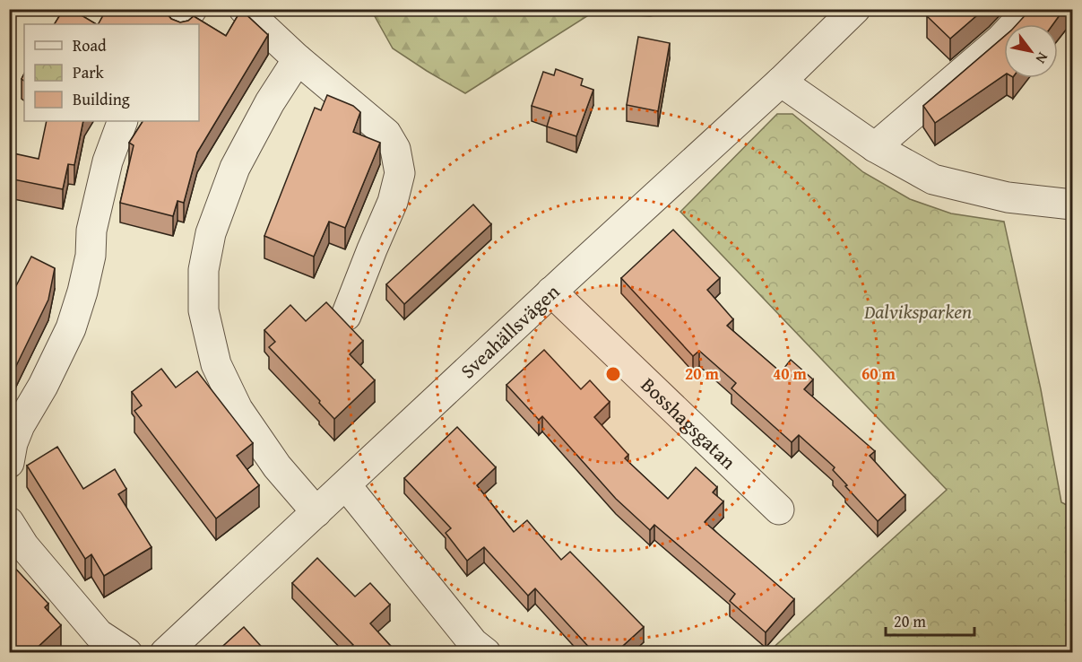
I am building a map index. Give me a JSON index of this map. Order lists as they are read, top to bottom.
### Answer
{
  "streets": {
    "street": ["Sveahällsvägen", "Bosshagsgatan"]
  },
  "crossings": [
    ["Sveahällsvägen", "Bosshagsgatan"]
  ],
  "parks": ["Dalviksparken"],
  "legend": ["Road", "Park", "Building"],
  "scale_bar": "20 m",
  "north": "bottom right",
  "rings": ["20 m", "40 m", "60 m"]
}
